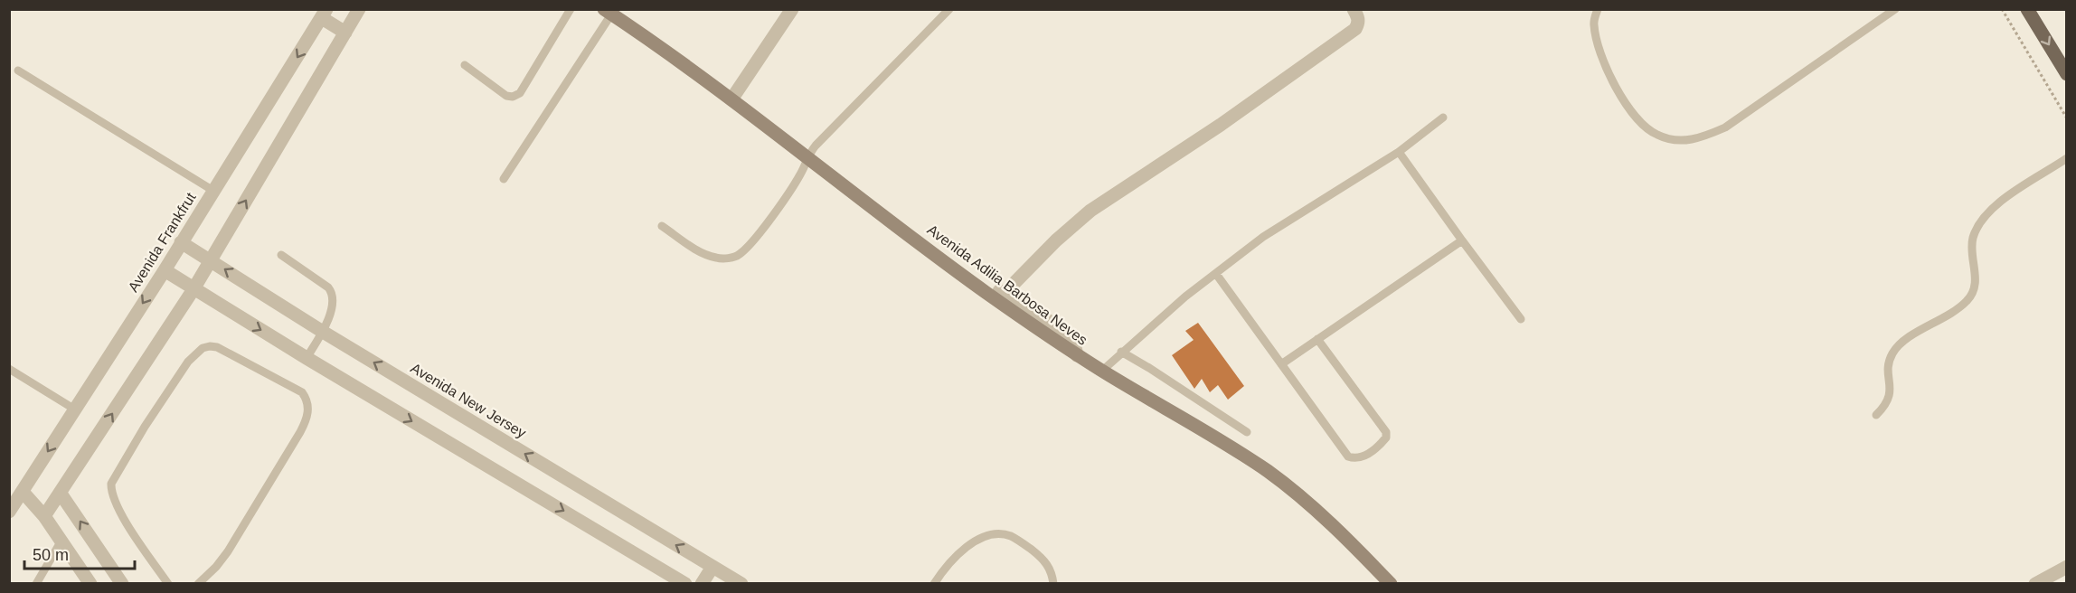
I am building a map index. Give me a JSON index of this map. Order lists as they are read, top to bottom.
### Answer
{
  "streets": {
    "street": ["Avenida Frankfrut", "Avenida Adilia Barbosa Neves", "Avenida New Jersey"]
  },
  "crossings": [
    ["Avenida Frankfrut", "Avenida New Jersey"]
  ],
  "scale_bar": "50 m"
}
